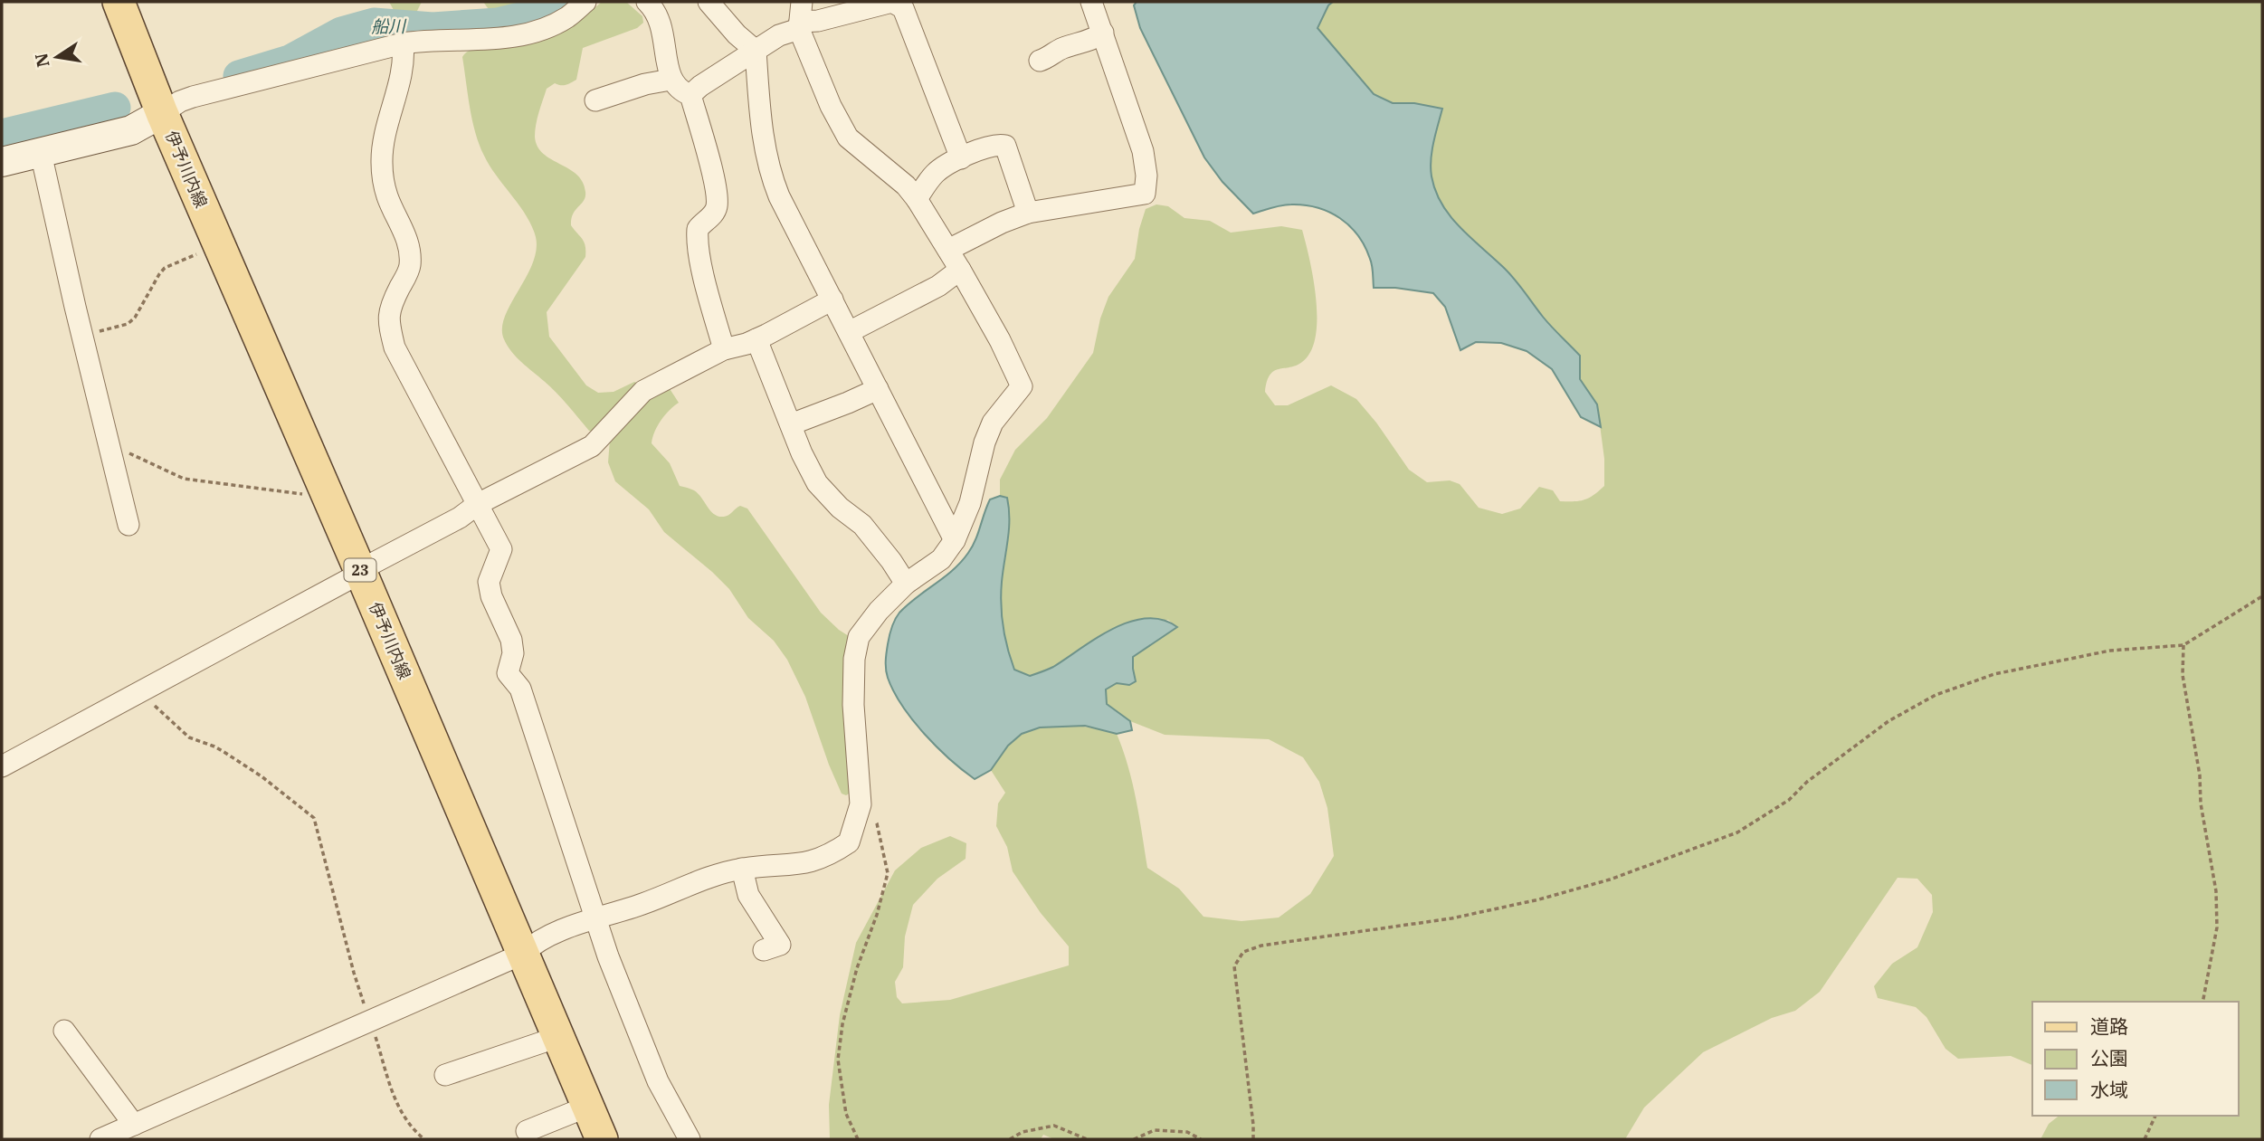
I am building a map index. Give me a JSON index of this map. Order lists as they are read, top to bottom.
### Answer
{
  "streets": {
    "main road": ["伊予川内線", "23"]
  },
  "water": ["船川"],
  "legend": ["道路", "公園", "水域"],
  "north": "left"
}
